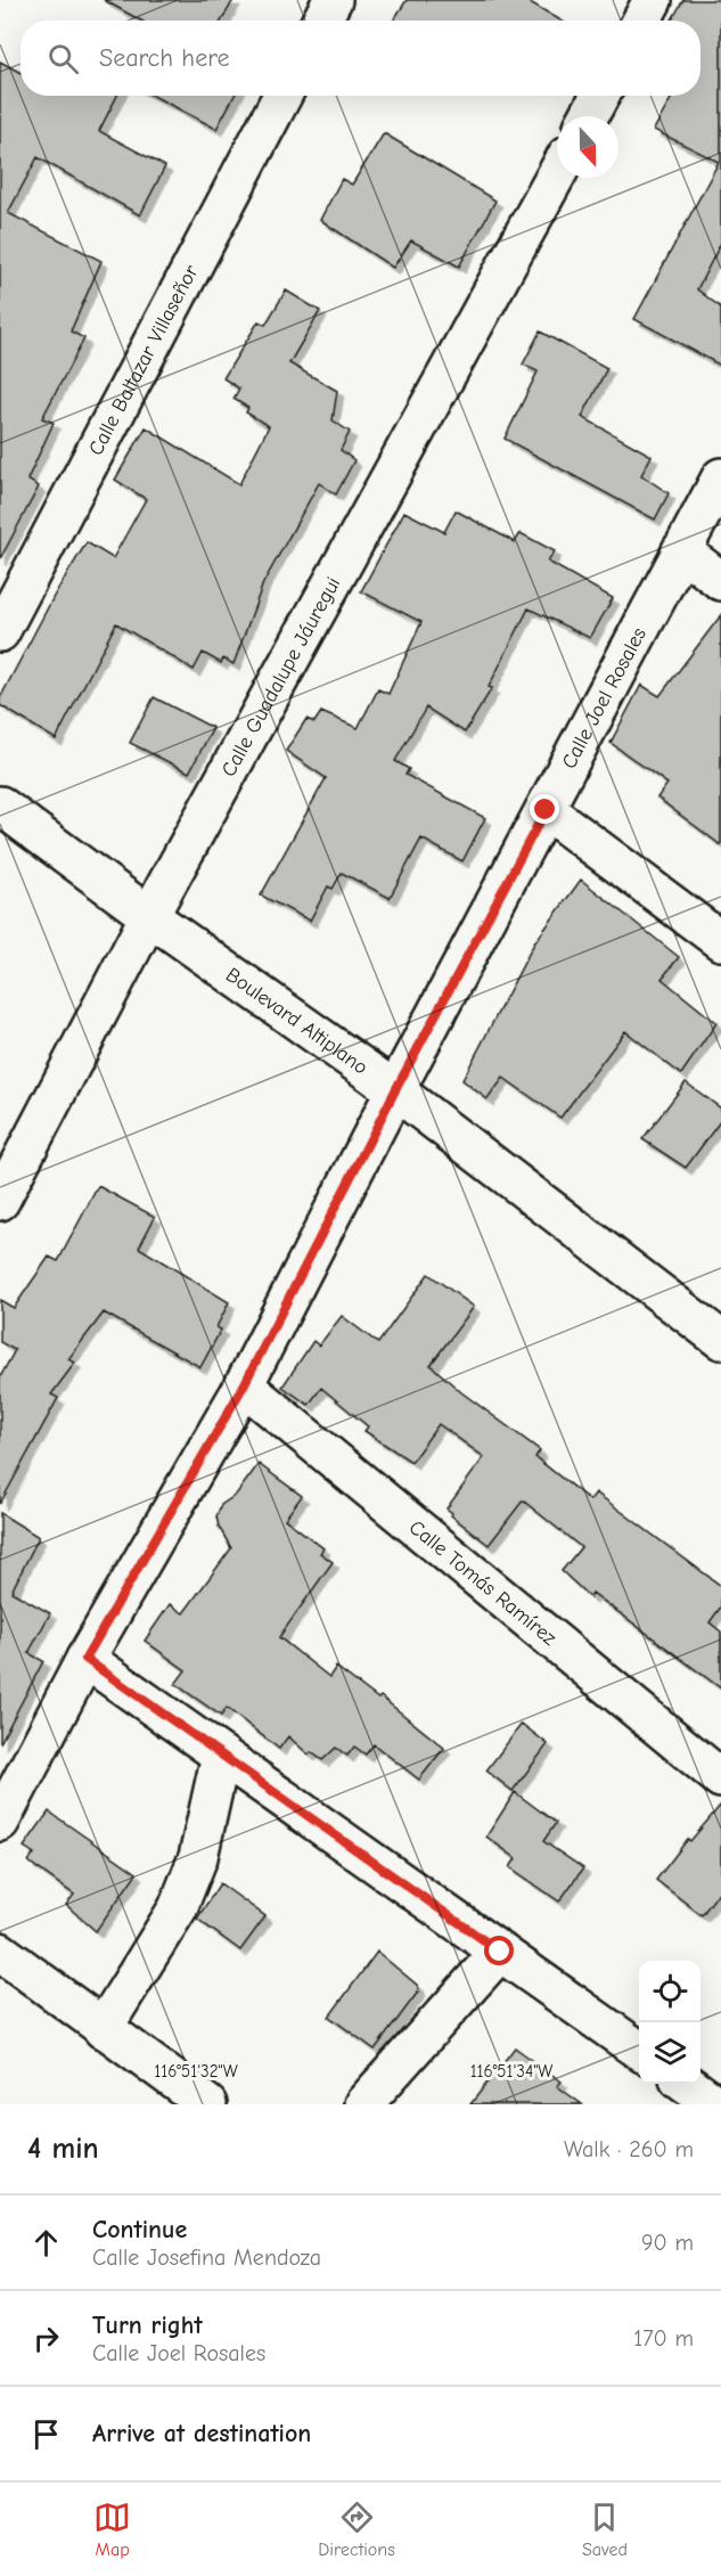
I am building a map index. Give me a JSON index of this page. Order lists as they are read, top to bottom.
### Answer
{
  "streets": {
    "street": [
      "Calle Baltazar Villaseñor",
      "Calle Guadalupe Jáuregui",
      "Calle Joel Rosales",
      "Boulevard Altiplano",
      "Calle Tomás Ramírez"
    ]
  },
  "crossings": [
    ["Calle Guadalupe Jáuregui", "Boulevard Altiplano"],
    ["Calle Joel Rosales", "Boulevard Altiplano"],
    ["Calle Joel Rosales", "Calle Tomás Ramírez"]
  ],
  "north": "bottom",
  "page": {
    "search": "Search here",
    "heading": ["4 min", "Walk · 260 m"],
    "list": [
      ["Continue", "Calle Josefina Mendoza", "90 m"],
      ["Turn right", "Calle Joel Rosales", "170 m"],
      "Arrive at destination"
    ],
    "nav": ["Map", "Directions", "Saved"]
  },
  "coordinates": ["116°51'32\"W", "116°51'34\"W"]
}
